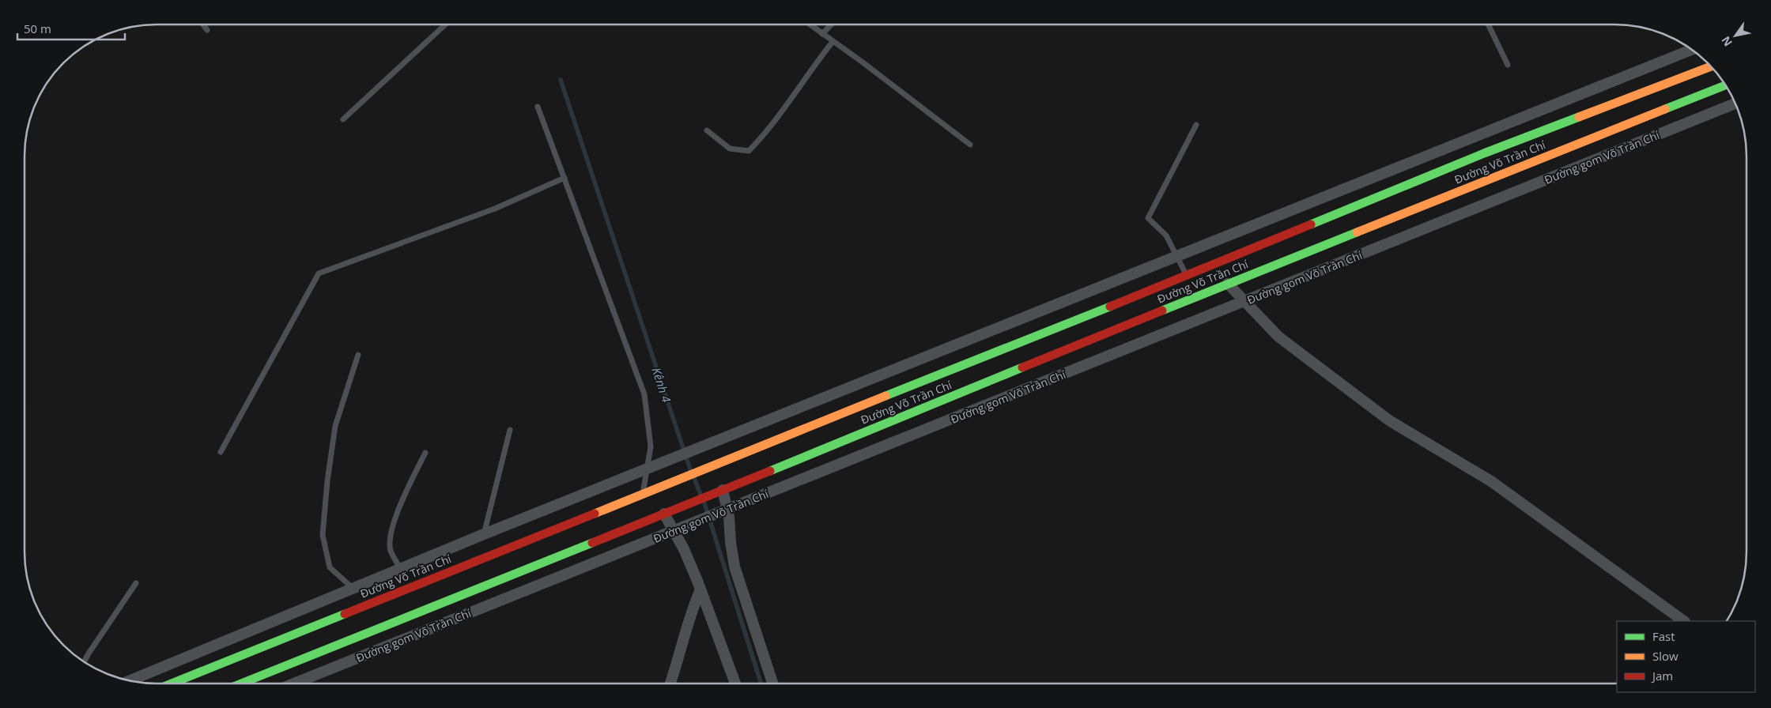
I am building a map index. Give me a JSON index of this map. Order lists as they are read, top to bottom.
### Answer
{
  "streets": {
    "highway": ["Đường Võ Trần Chí"],
    "street": ["Đường gom Võ Trần Chí"]
  },
  "water": ["Kênh 4"],
  "legend": ["Fast", "Slow", "Jam"],
  "scale_bar": "50 m",
  "north": "bottom left"
}
